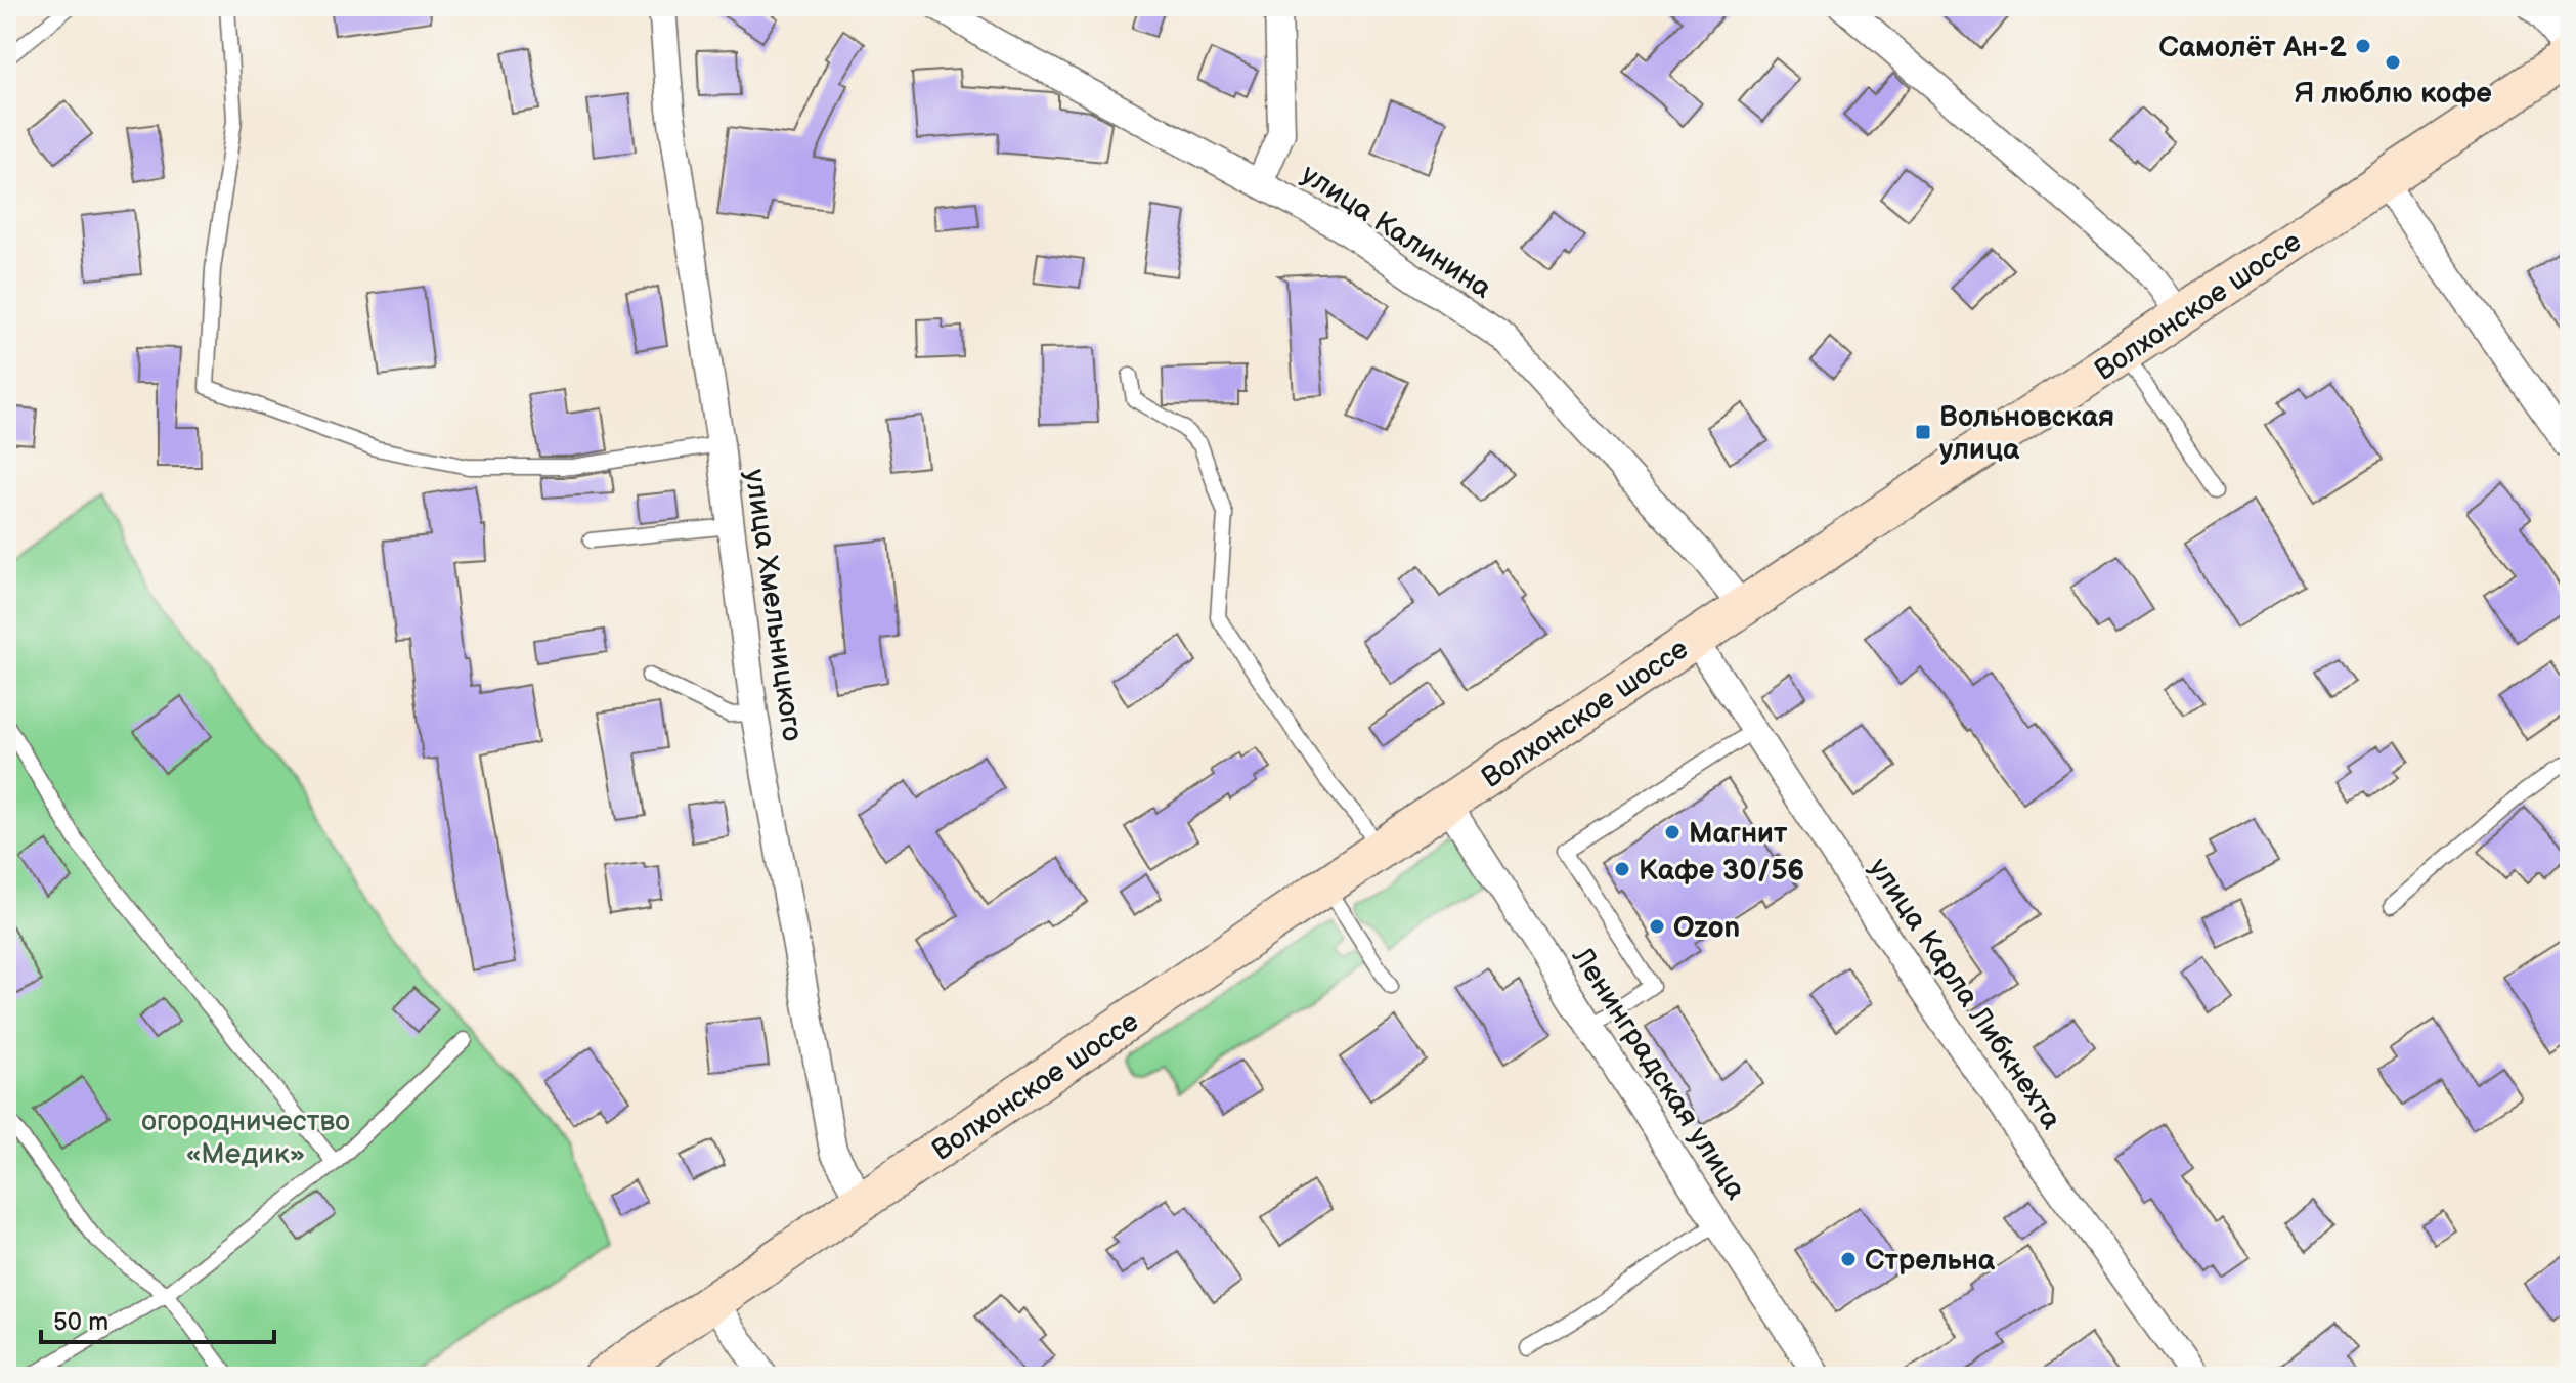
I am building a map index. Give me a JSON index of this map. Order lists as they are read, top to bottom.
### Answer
{
  "streets": {
    "main road": ["Волхонское шоссе"],
    "street": [
      "улица Калинина",
      "улица Хмельницкого",
      "улица Карла Либкнехта",
      "Ленинградская улица"
    ]
  },
  "crossings": [
    ["улица Калинина", "Волхонское шоссе"],
    ["Волхонское шоссе", "улица Хмельницкого"],
    ["Волхонское шоссе", "улица Карла Либкнехта"],
    ["Волхонское шоссе", "Ленинградская улица"]
  ],
  "parks": ["огородничество «Медик»"],
  "places": {
    "other": [
      "Самолёт Ан-2",
      "Я люблю кофе",
      "Магнит",
      "Кафе 30/56",
      "Ozon",
      "Стрельна"
    ],
    "transit": ["Вольновская улица"]
  },
  "scale_bar": "50 m"
}
